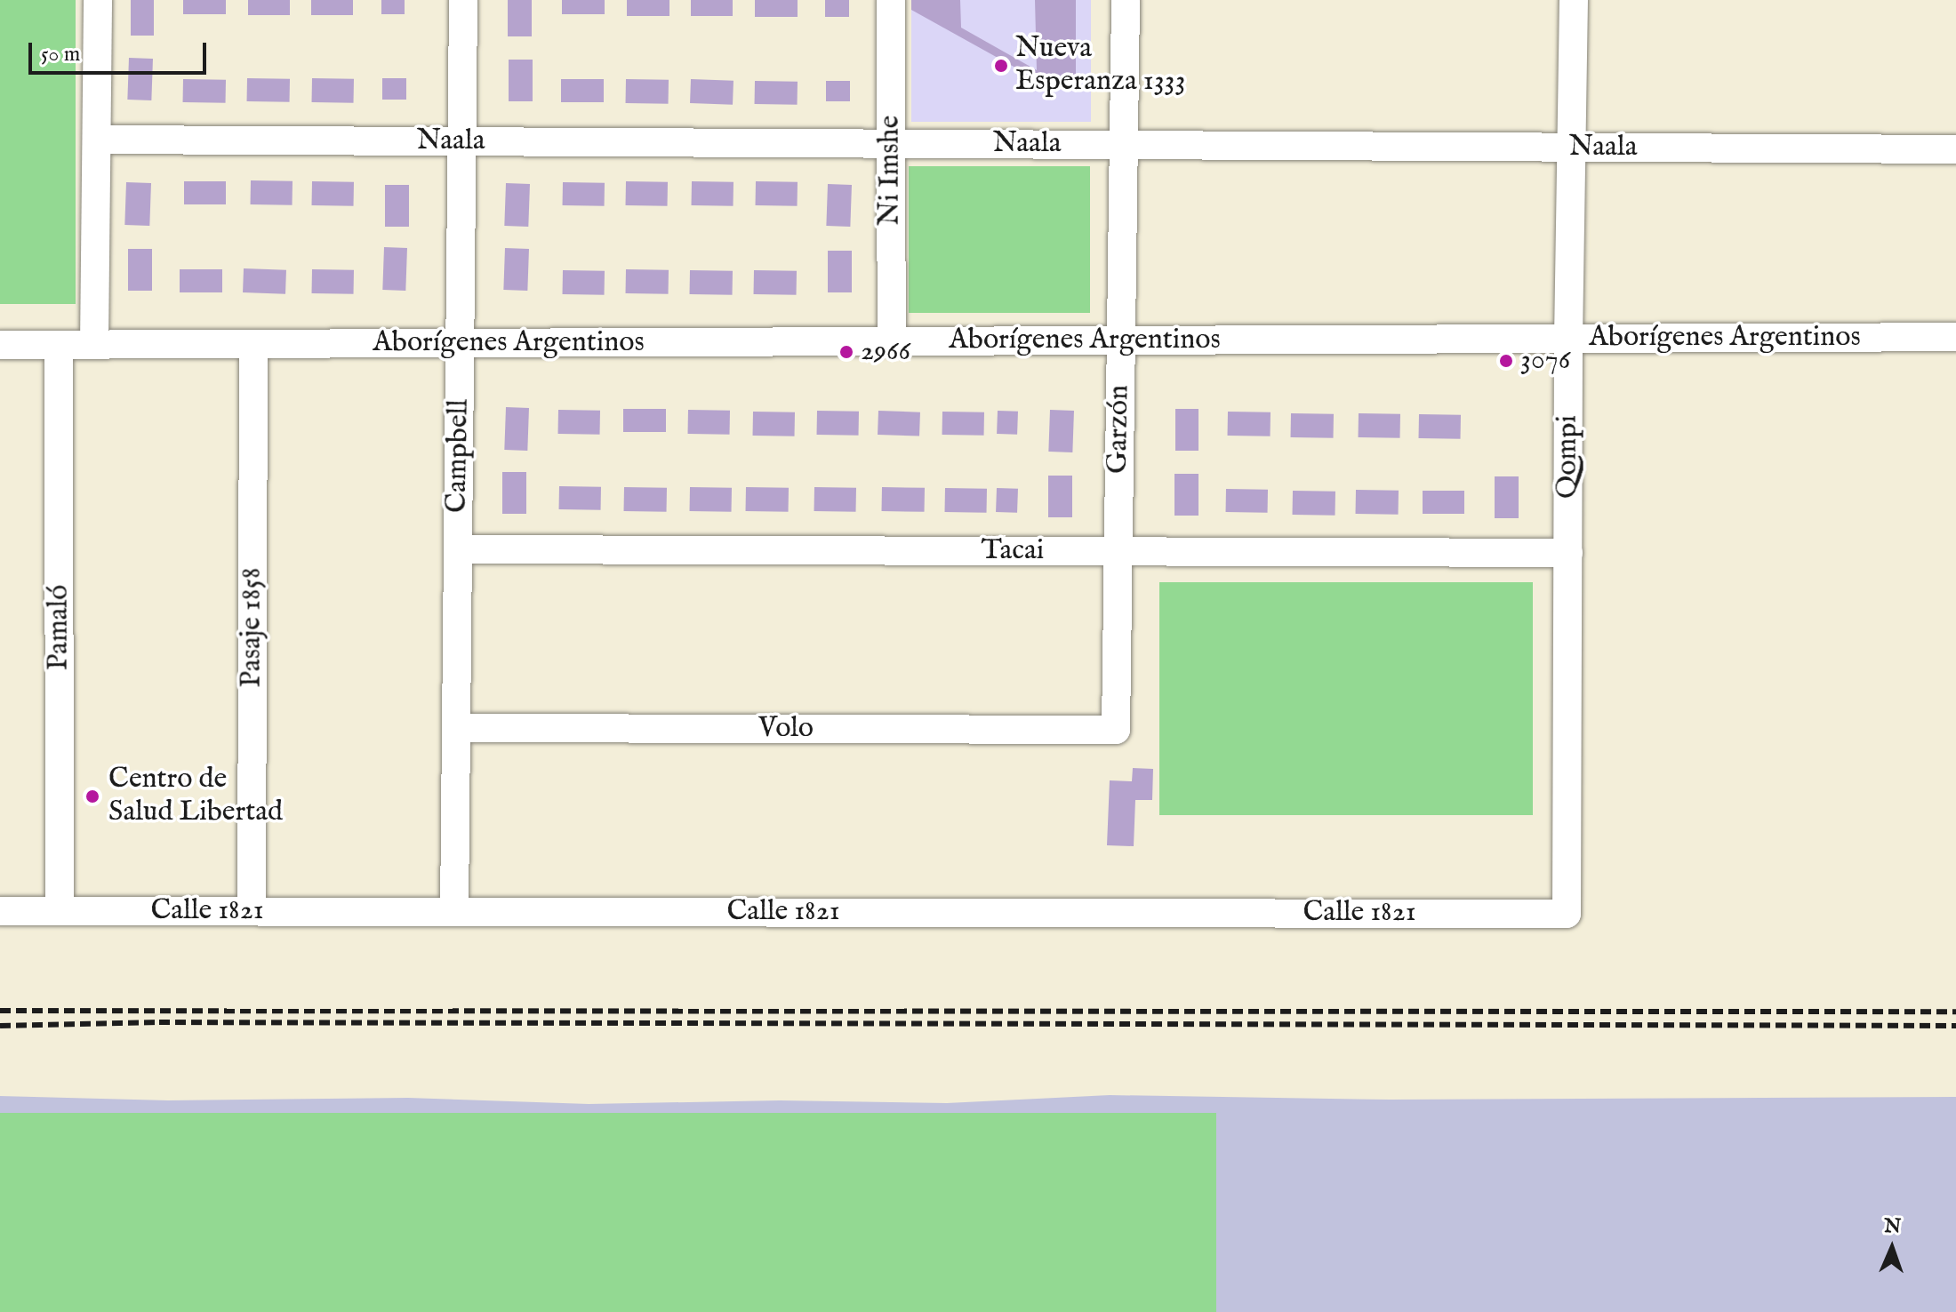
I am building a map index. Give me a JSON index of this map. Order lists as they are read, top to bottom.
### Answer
{
  "streets": {
    "street": [
      "Naala",
      "Ni Imshe",
      "Aborígenes Argentinos",
      "Garzón",
      "Campbell",
      "Qompi",
      "Tacai",
      "Pamaló",
      "Pasaje 1858",
      "Volo",
      "Calle 1821"
    ]
  },
  "crossings": [
    ["Naala", "Ni Imshe"],
    ["Naala", "Garzón"],
    ["Naala", "Campbell"],
    ["Naala", "Qompi"],
    ["Ni Imshe", "Aborígenes Argentinos"],
    ["Aborígenes Argentinos", "Garzón"],
    ["Aborígenes Argentinos", "Campbell"],
    ["Aborígenes Argentinos", "Qompi"],
    ["Aborígenes Argentinos", "Pamaló"],
    ["Aborígenes Argentinos", "Pasaje 1858"],
    ["Garzón", "Tacai"],
    ["Garzón", "Volo"],
    ["Campbell", "Tacai"],
    ["Campbell", "Volo"],
    ["Campbell", "Calle 1821"],
    ["Qompi", "Tacai"],
    ["Qompi", "Calle 1821"],
    ["Pamaló", "Calle 1821"],
    ["Pasaje 1858", "Calle 1821"]
  ],
  "places": [
    "Nueva Esperanza 1333",
    "2966",
    "3076",
    "Centro de Salud Libertad"
  ],
  "scale_bar": "50 m",
  "north": "top"
}
